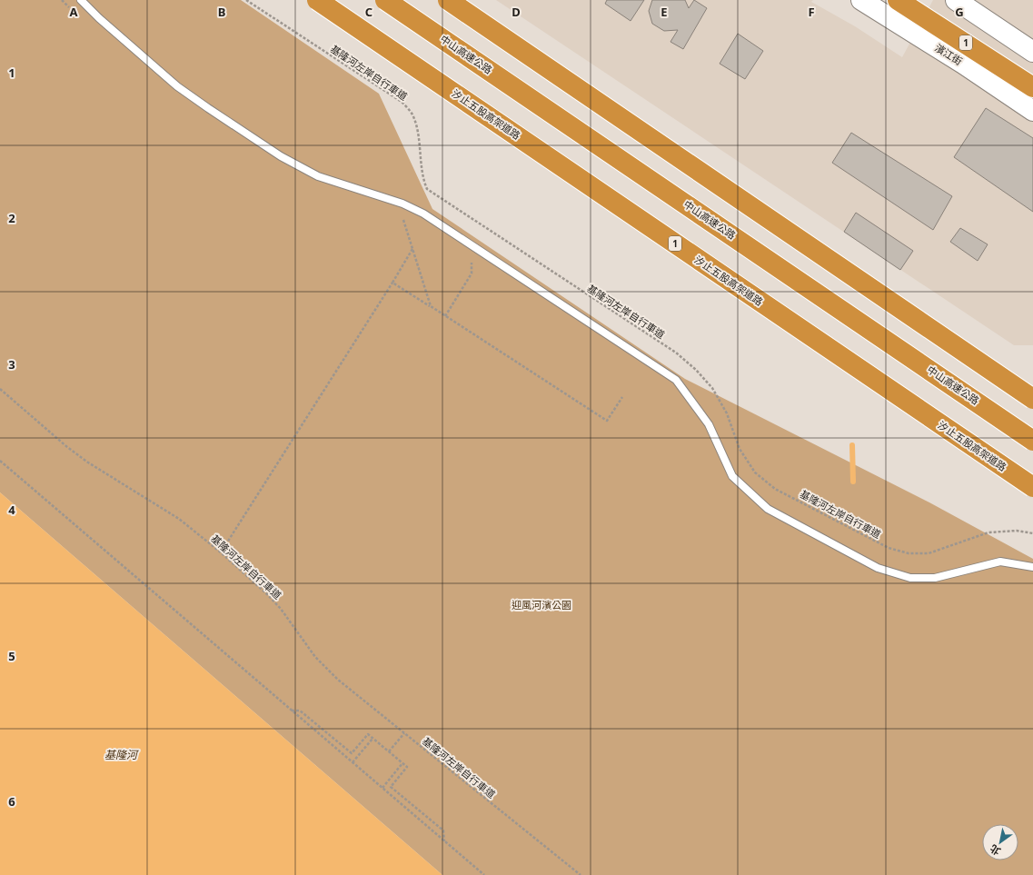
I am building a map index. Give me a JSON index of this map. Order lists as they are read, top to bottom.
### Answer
{
  "streets": {
    "highway": ["1", "中山高速公路", "汐止五股高架道路"],
    "main road": ["濱江街"],
    "path": ["基隆河左岸自行車道"]
  },
  "water": ["基隆河"],
  "parks": ["迎風河濱公園"],
  "north": "bottom left",
  "grid": {
    "columns": [
      "A",
      "B",
      "C",
      "D",
      "E",
      "F",
      "G"
    ],
    "rows": [
      "1",
      "2",
      "3",
      "4",
      "5",
      "6"
    ]
  }
}
